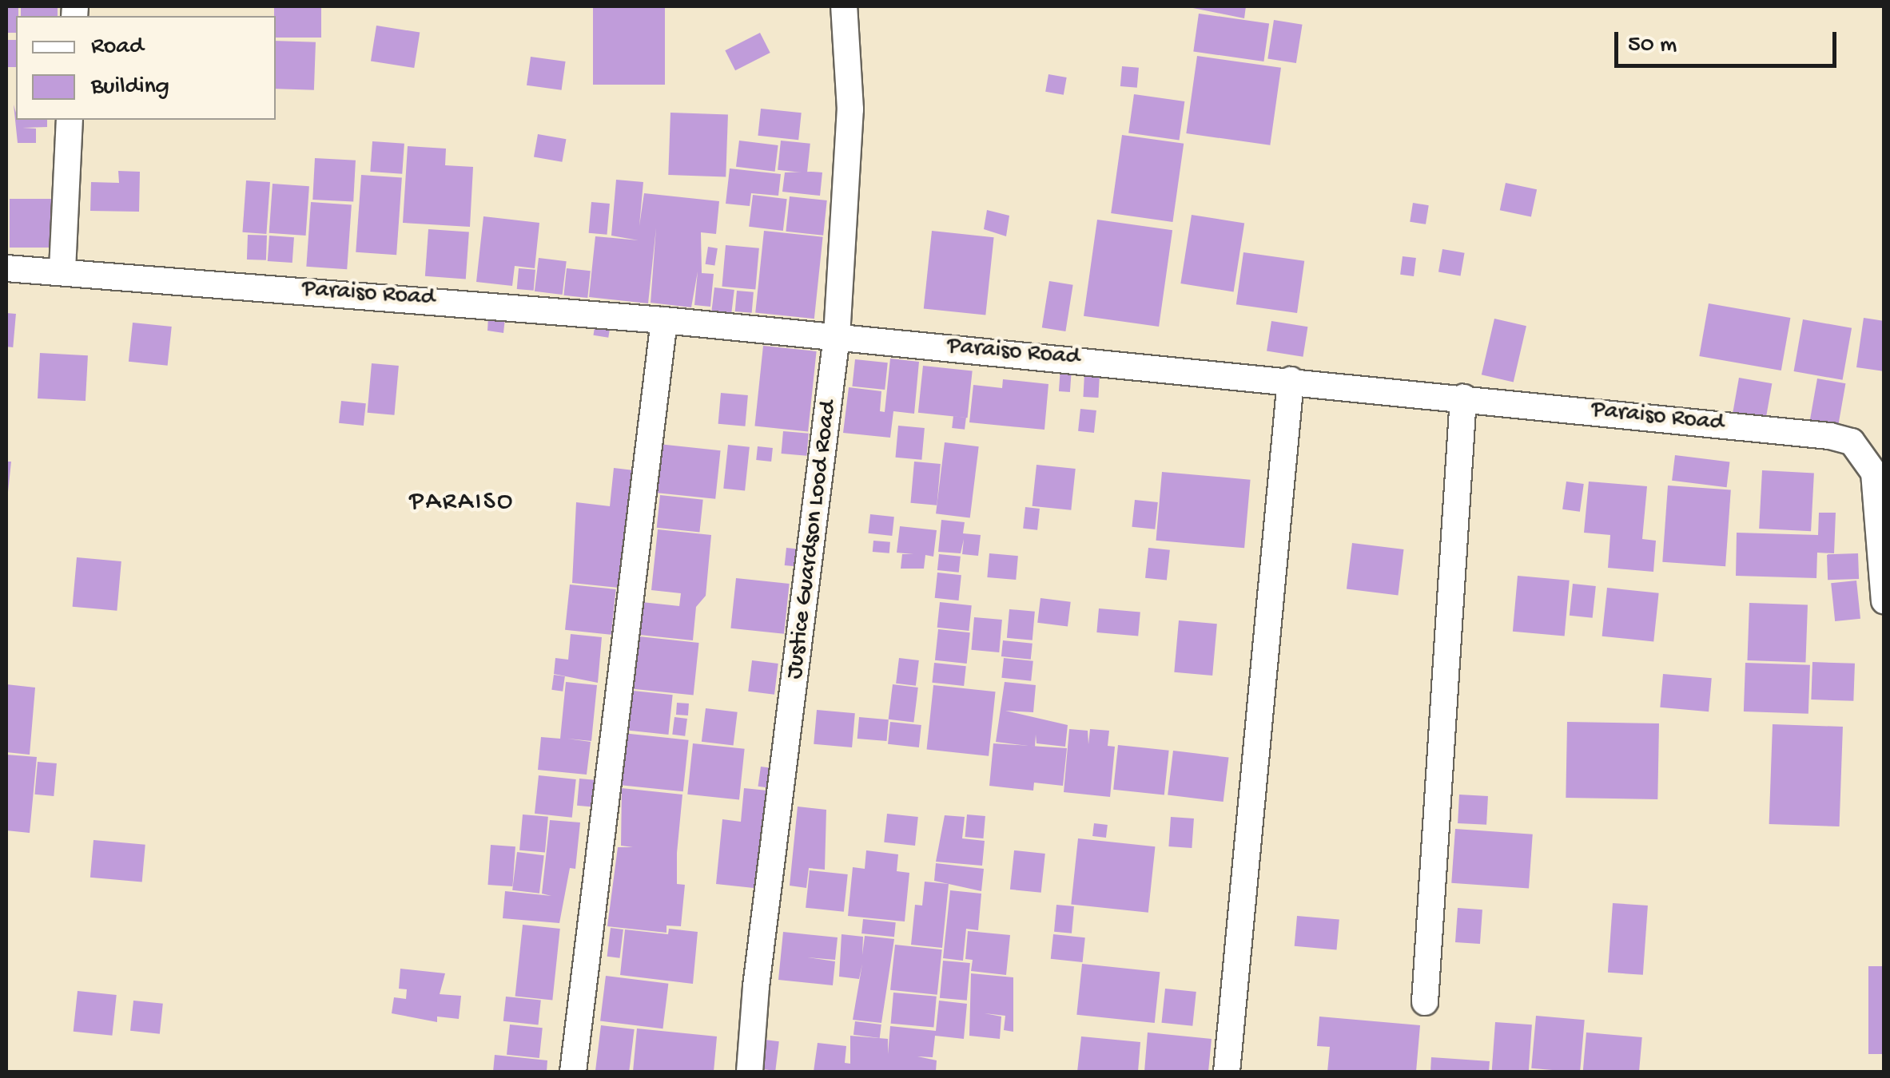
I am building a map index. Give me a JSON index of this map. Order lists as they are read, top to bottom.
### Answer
{
  "streets": {
    "street": ["Paraiso Road", "Justice Guardson Lood Road"]
  },
  "crossings": [
    ["Paraiso Road", "Justice Guardson Lood Road"]
  ],
  "districts": ["PARAISO"],
  "legend": ["Road", "Building"],
  "scale_bar": "50 m"
}
